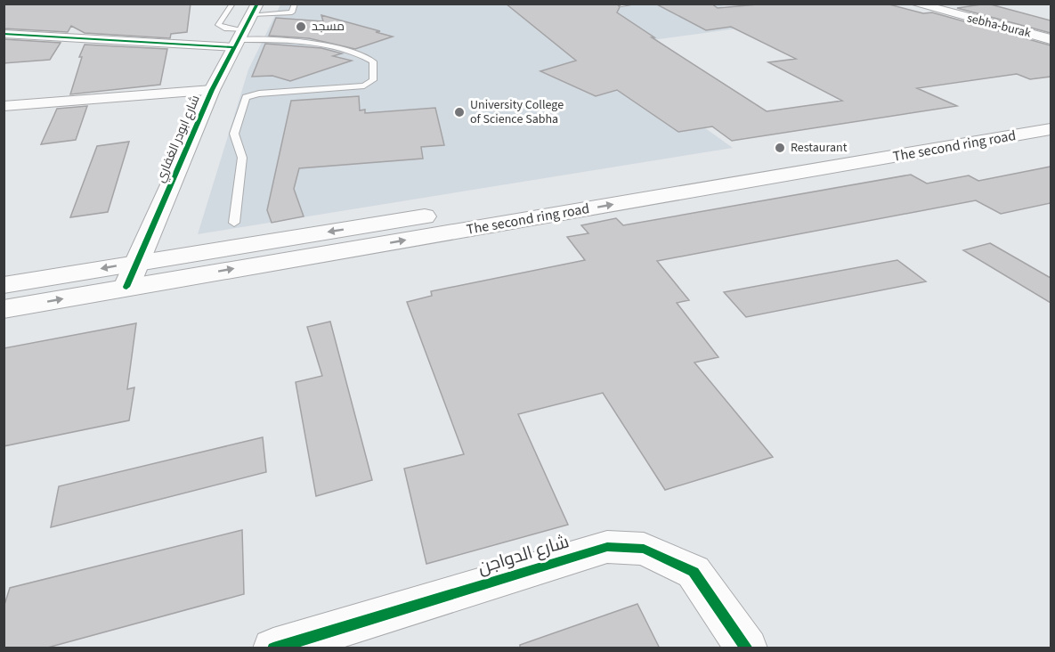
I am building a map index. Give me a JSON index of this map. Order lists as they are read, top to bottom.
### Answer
{
  "streets": {
    "main road": ["sebha-burak", "شارع ابودر الغفاري", "The second ring road"],
    "street": ["شارع الدواجن"]
  },
  "crossings": [
    ["شارع ابودر الغفاري", "The second ring road"]
  ],
  "places": ["مسجد", "University College of Science Sabha", "Restaurant"]
}
